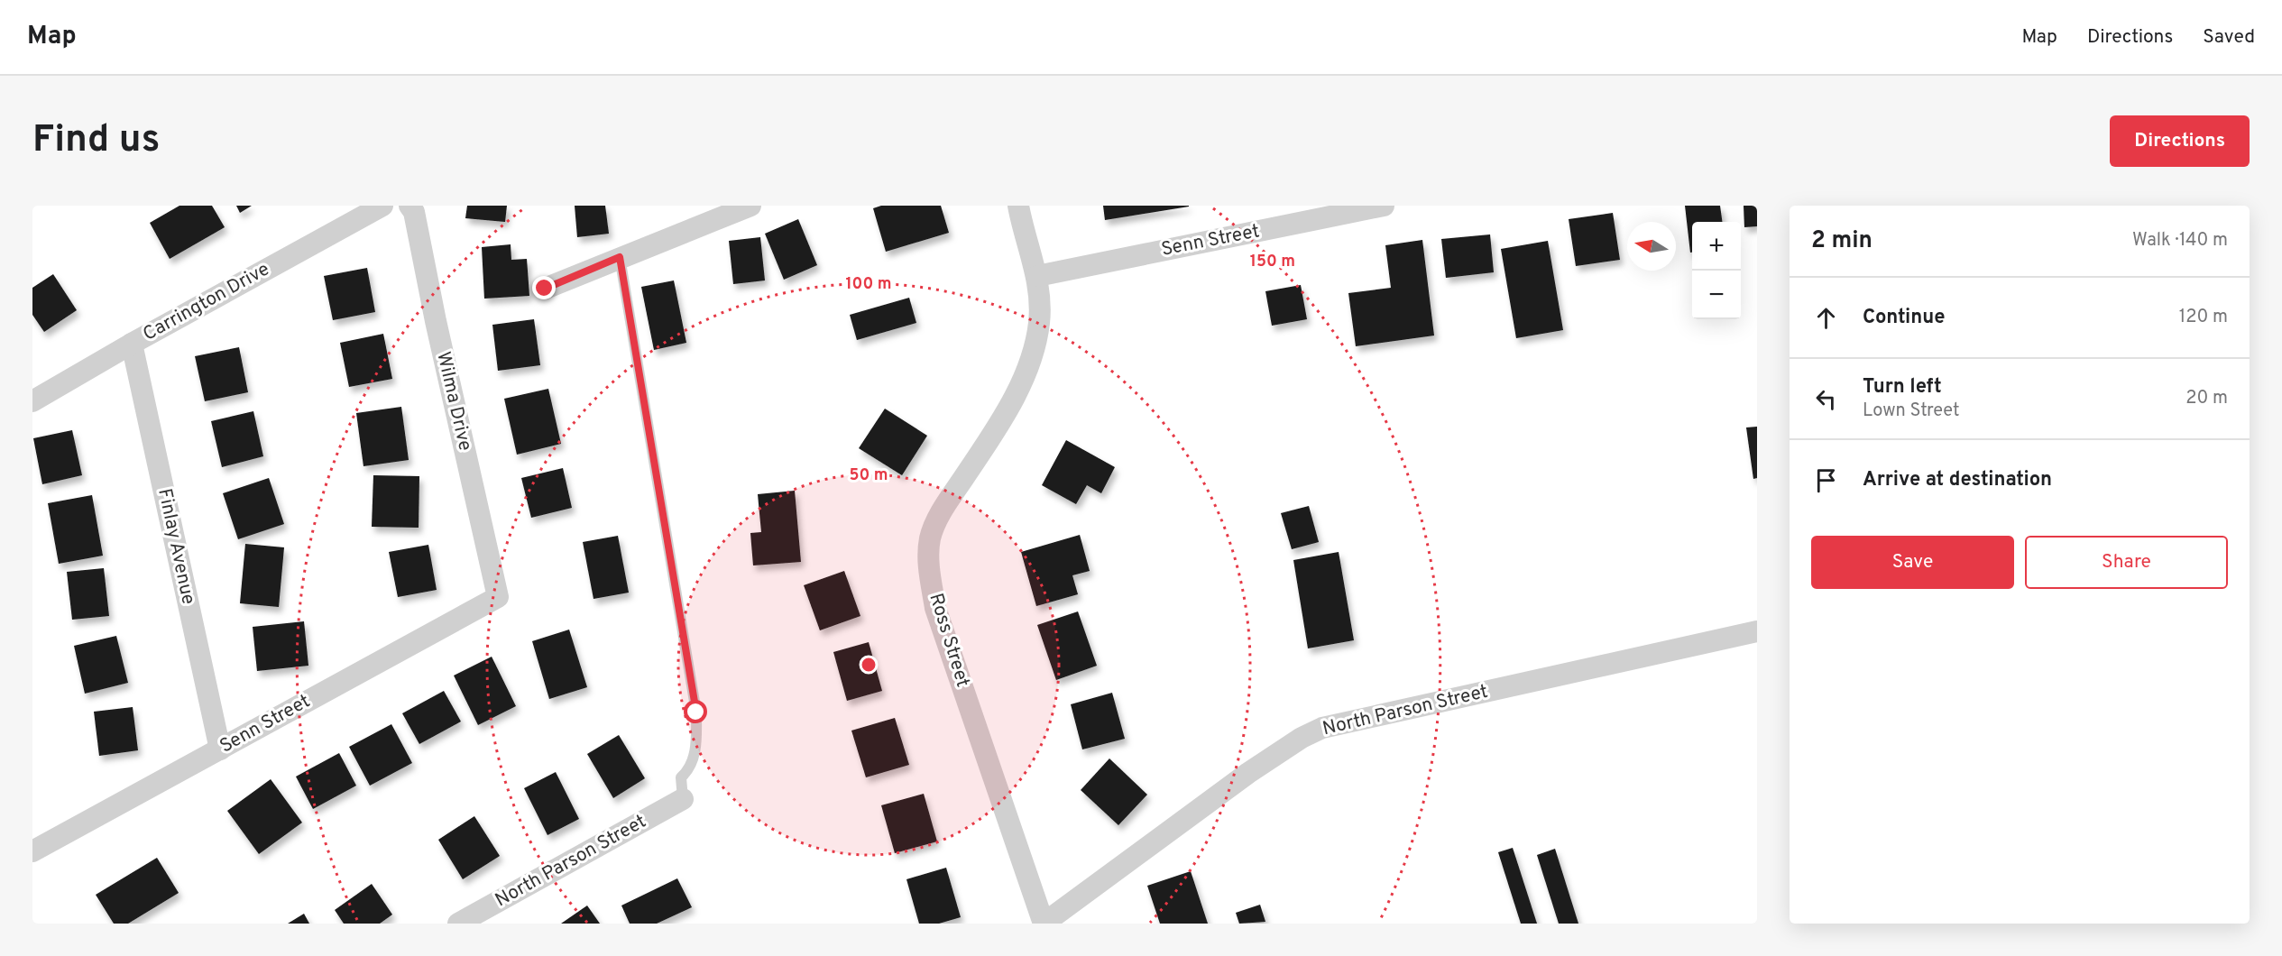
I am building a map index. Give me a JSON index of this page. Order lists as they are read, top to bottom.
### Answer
{
  "streets": {
    "street": [
      "Senn Street",
      "Carrington Drive",
      "Wilma Drive",
      "Finlay Avenue",
      "Ross Street",
      "North Parson Street"
    ]
  },
  "crossings": [
    ["Senn Street", "Wilma Drive"],
    ["Senn Street", "Finlay Avenue"],
    ["Senn Street", "Ross Street"],
    ["Carrington Drive", "Finlay Avenue"],
    ["Ross Street", "North Parson Street"]
  ],
  "north": "left",
  "page": {
    "header": "Map",
    "nav": ["Map", "Directions", "Saved"],
    "buttons": [
      "Directions",
      ["Save", "Share"]
    ],
    "title": "Find us",
    "heading": ["2 min", "Walk · 140 m"],
    "map_buttons": ["+", "−"],
    "list": [
      ["Continue", "120 m"],
      ["Turn left", "Lown Street", "20 m"],
      "Arrive at destination"
    ]
  },
  "rings": ["150 m", "100 m", "50 m"]
}
